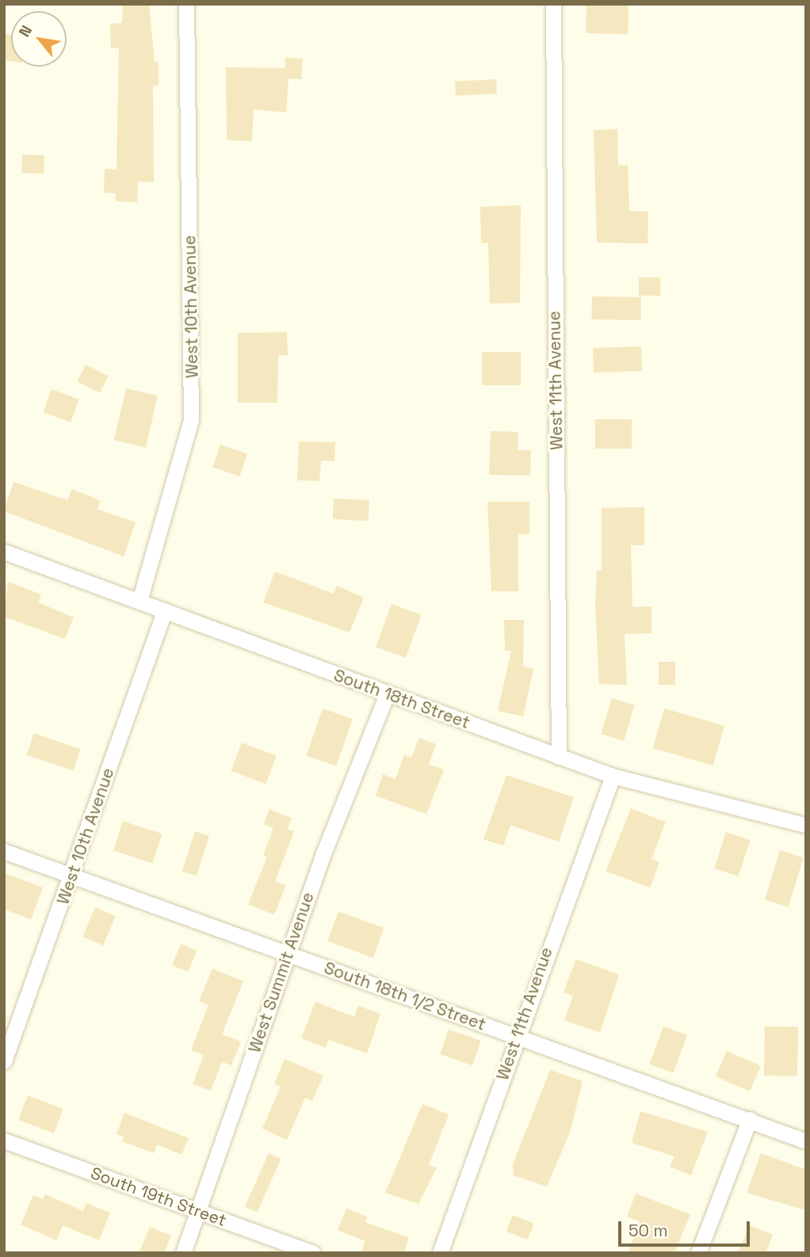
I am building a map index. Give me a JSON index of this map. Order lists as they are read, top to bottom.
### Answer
{
  "streets": {
    "street": [
      "West 10th Avenue",
      "West 11th Avenue",
      "South 18th Street",
      "West Summit Avenue",
      "South 18th 1/2 Street",
      "South 19th Street"
    ]
  },
  "crossings": [
    ["West 10th Avenue", "South 18th Street"],
    ["West 10th Avenue", "South 18th 1/2 Street"],
    ["West 11th Avenue", "South 18th Street"],
    ["West 11th Avenue", "South 18th 1/2 Street"],
    ["South 18th Street", "West Summit Avenue"],
    ["West Summit Avenue", "South 18th 1/2 Street"],
    ["West Summit Avenue", "South 19th Street"]
  ],
  "scale_bar": "50 m",
  "north": "top left"
}
